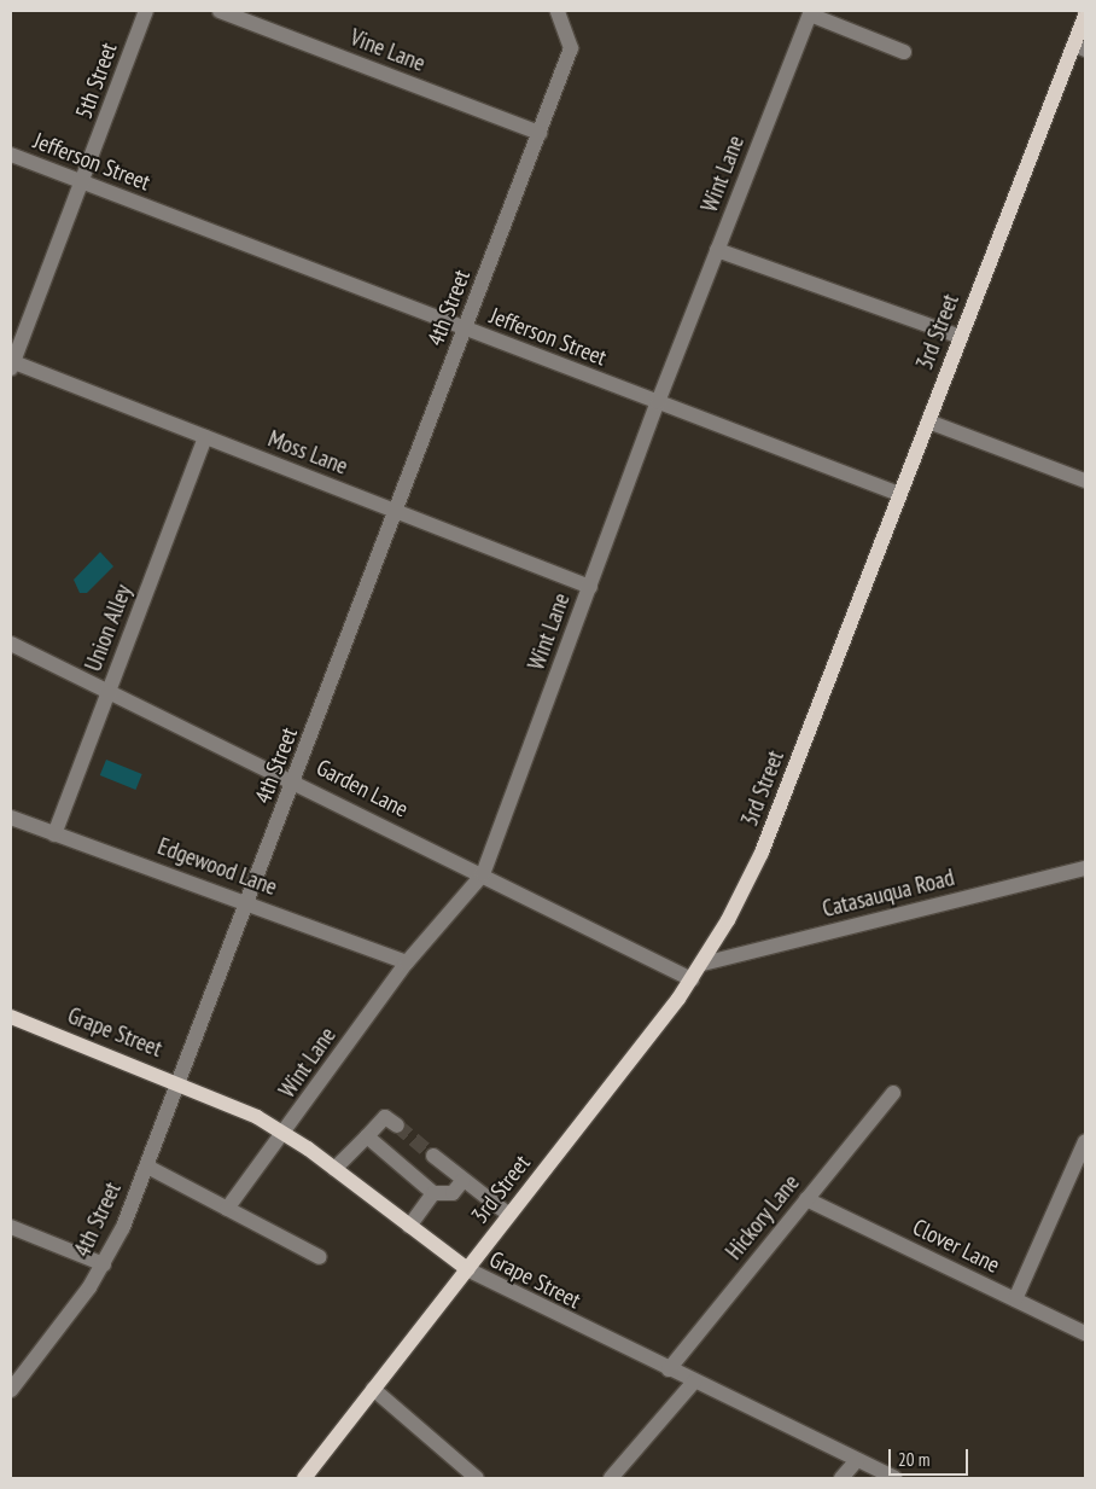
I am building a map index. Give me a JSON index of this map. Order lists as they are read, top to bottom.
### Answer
{
  "streets": {
    "main road": ["3rd Street", "Grape Street"],
    "street": [
      "Vine Lane",
      "5th Street",
      "Jefferson Street",
      "Wint Lane",
      "4th Street",
      "Moss Lane",
      "Union Alley",
      "Garden Lane",
      "Edgewood Lane",
      "Catasauqua Road",
      "Hickory Lane",
      "Clover Lane"
    ]
  },
  "crossings": [
    ["Vine Lane", "4th Street"],
    ["5th Street", "Jefferson Street"],
    ["5th Street", "Moss Lane"],
    ["Jefferson Street", "Wint Lane"],
    ["Jefferson Street", "4th Street"],
    ["Jefferson Street", "3rd Street"],
    ["Wint Lane", "Moss Lane"],
    ["Wint Lane", "Garden Lane"],
    ["Wint Lane", "Edgewood Lane"],
    ["Wint Lane", "Grape Street"],
    ["4th Street", "Moss Lane"],
    ["4th Street", "Garden Lane"],
    ["4th Street", "Edgewood Lane"],
    ["4th Street", "Grape Street"],
    ["3rd Street", "Garden Lane"],
    ["3rd Street", "Catasauqua Road"],
    ["3rd Street", "Grape Street"],
    ["Moss Lane", "Union Alley"],
    ["Union Alley", "Garden Lane"],
    ["Union Alley", "Edgewood Lane"],
    ["Grape Street", "Hickory Lane"],
    ["Hickory Lane", "Clover Lane"]
  ],
  "scale_bar": "20 m"
}
